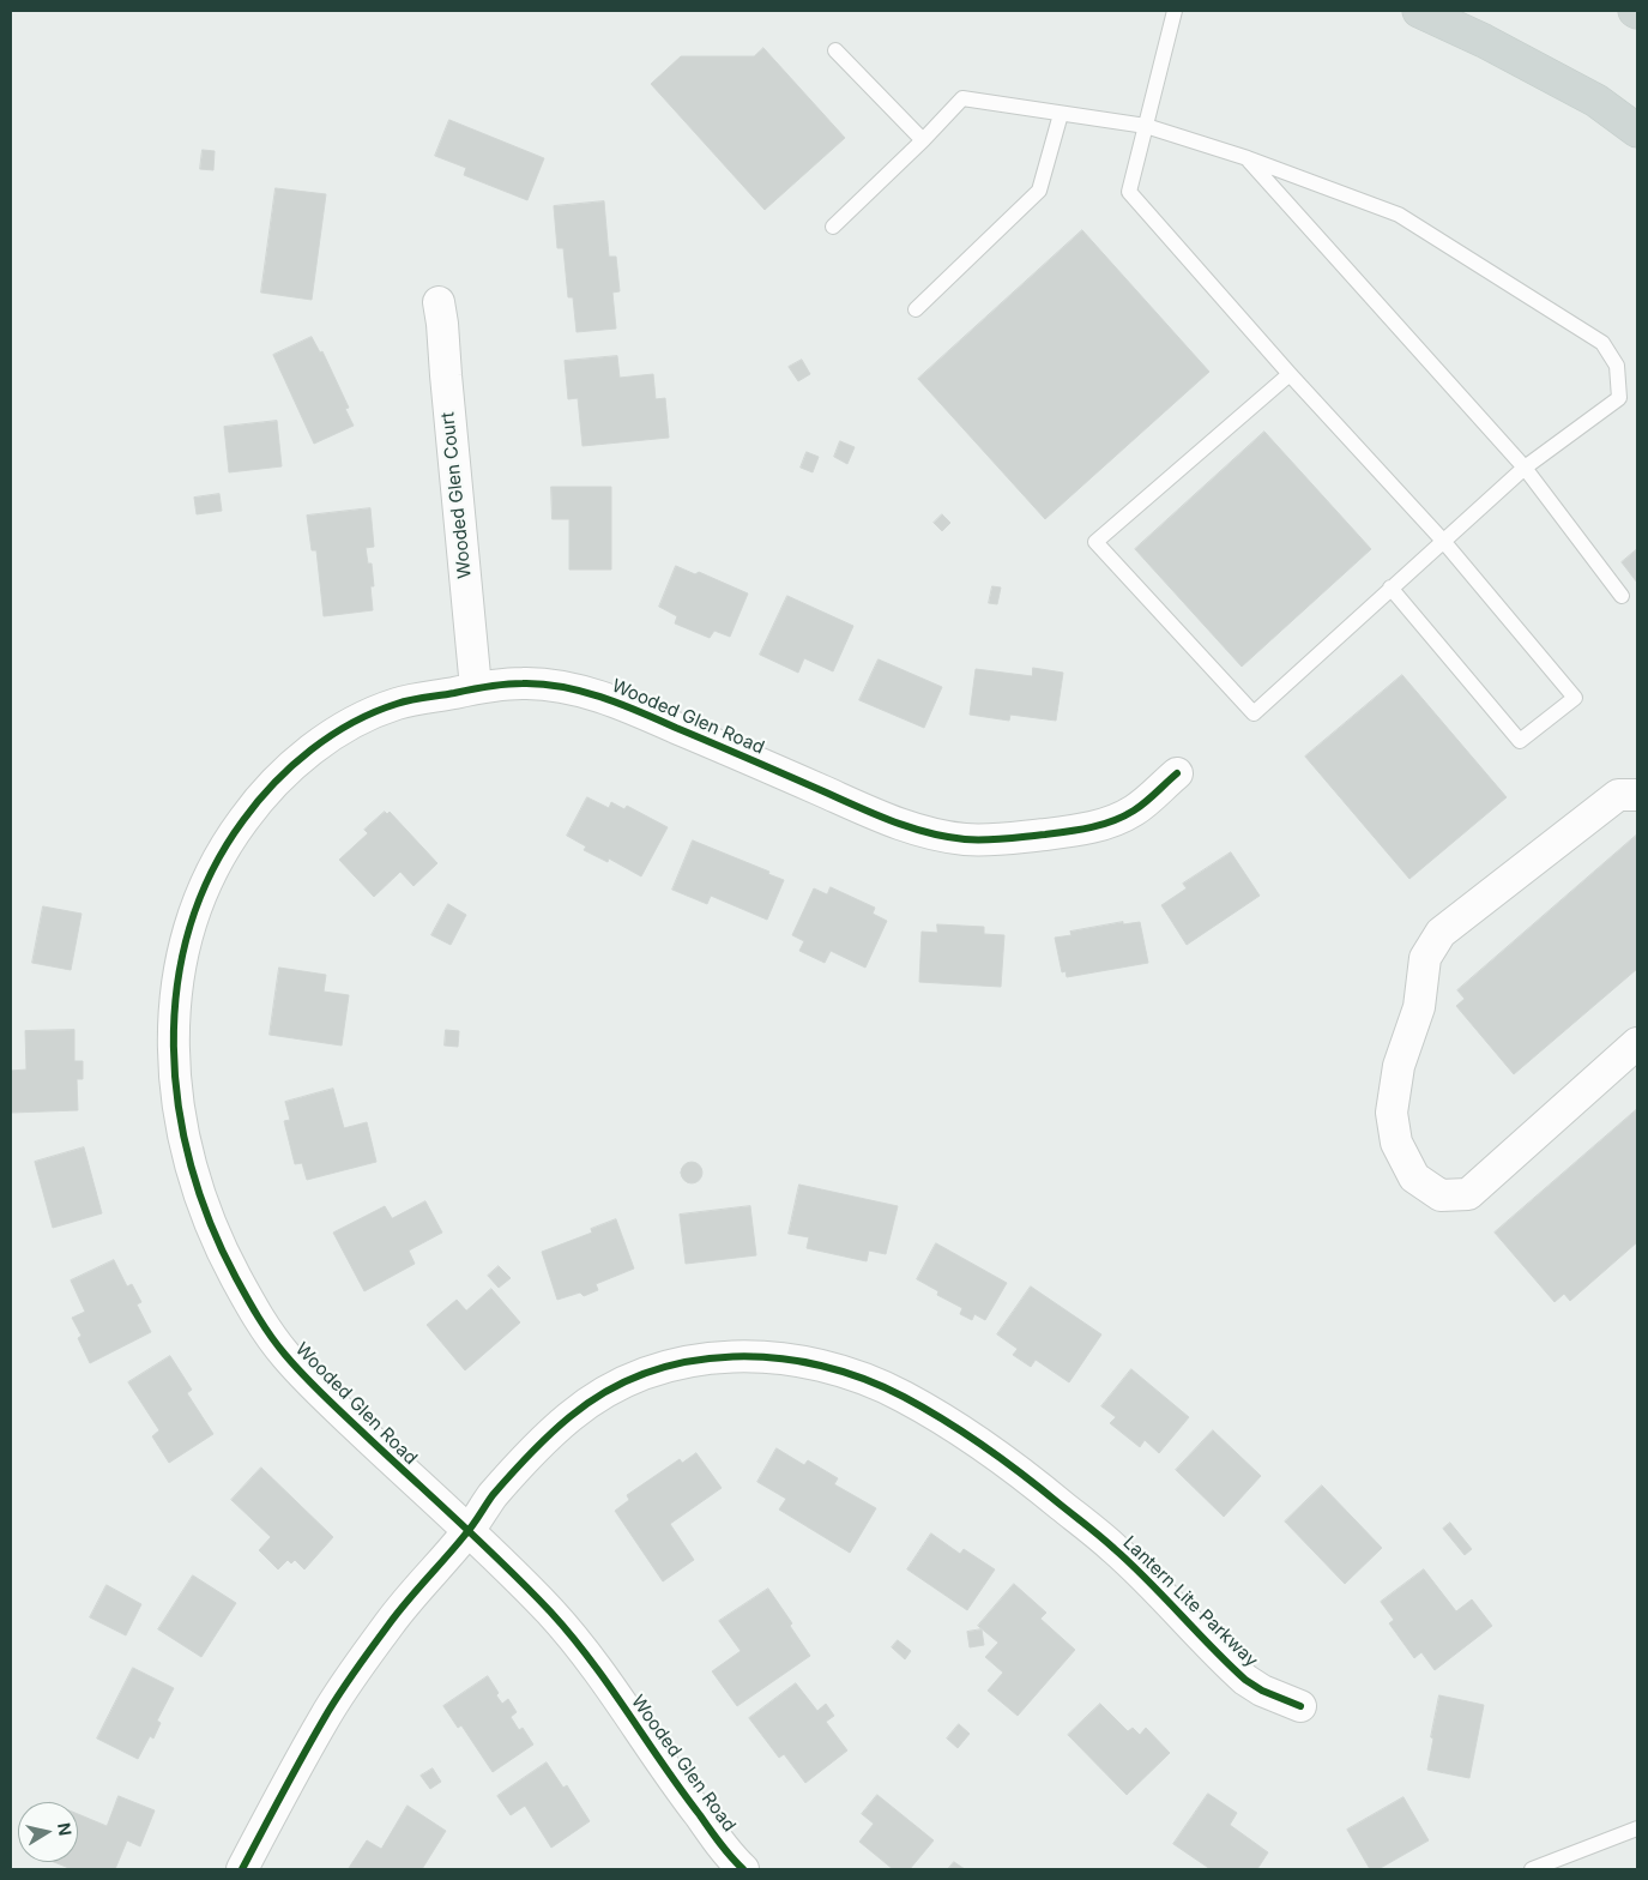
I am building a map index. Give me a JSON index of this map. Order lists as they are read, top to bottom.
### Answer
{
  "streets": {
    "street": ["Wooded Glen Court", "Wooded Glen Road", "Lantern Lite Parkway"]
  },
  "crossings": [
    ["Wooded Glen Court", "Wooded Glen Road"],
    ["Wooded Glen Road", "Lantern Lite Parkway"]
  ],
  "north": "right"
}
